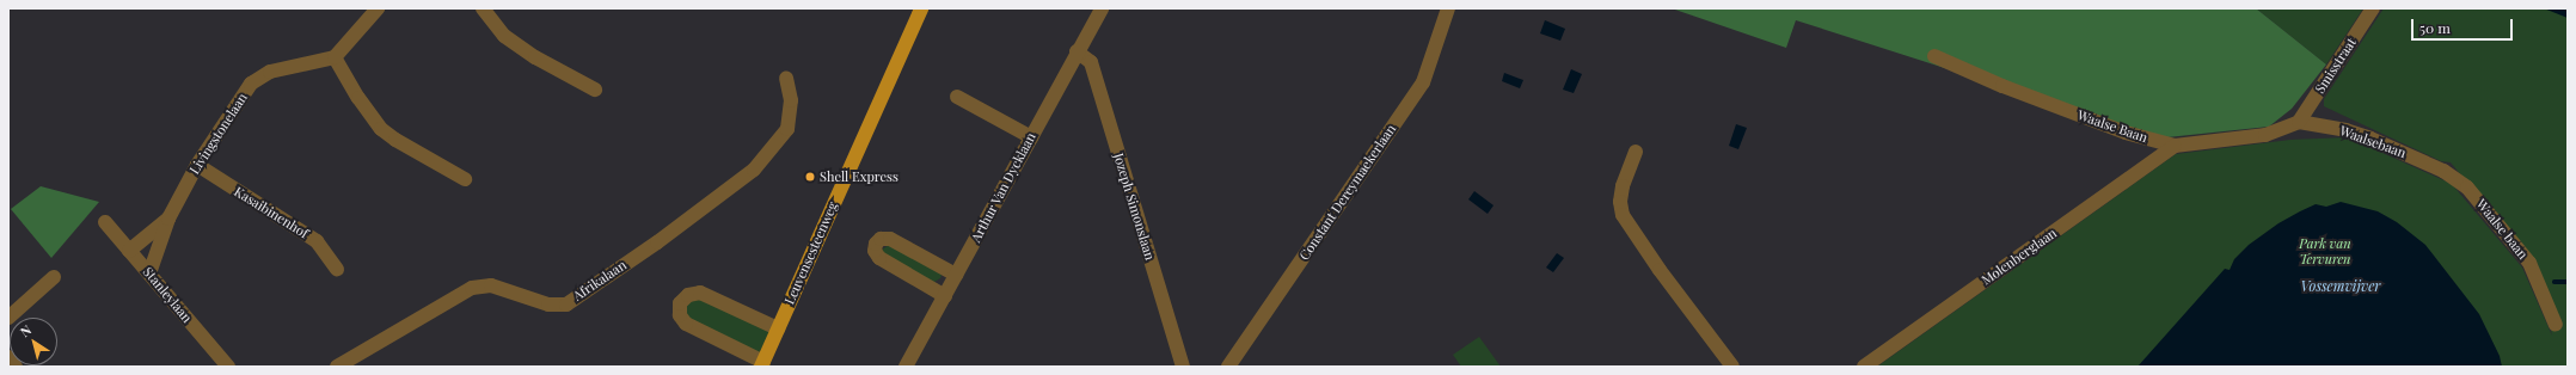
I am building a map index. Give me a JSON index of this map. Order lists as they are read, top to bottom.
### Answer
{
  "streets": {
    "main road": ["Leuvensesteenweg"],
    "street": [
      "Smisstraat",
      "Waalse Baan",
      "Livingstonelaan",
      "Waalsebaan",
      "Arthur Van Dycklaan",
      "Constant Dereymaekerlaan",
      "Jozeph Simonslaan",
      "Kasaibinenhof",
      "Waalse baan",
      "Molenberglaan",
      "Afrikalaan",
      "Stanleylaan"
    ]
  },
  "crossings": [
    ["Smisstraat", "Waalse Baan"],
    ["Smisstraat", "Waalsebaan"],
    ["Waalse Baan", "Waalsebaan"],
    ["Waalse Baan", "Molenberglaan"],
    ["Livingstonelaan", "Kasaibinenhof"],
    ["Livingstonelaan", "Stanleylaan"],
    ["Waalsebaan", "Waalse baan"],
    ["Arthur Van Dycklaan", "Jozeph Simonslaan"]
  ],
  "water": ["Vossemvijver"],
  "parks": ["Park van Tervuren"],
  "places": ["Shell Express"],
  "scale_bar": "50 m",
  "north": "top left"
}
